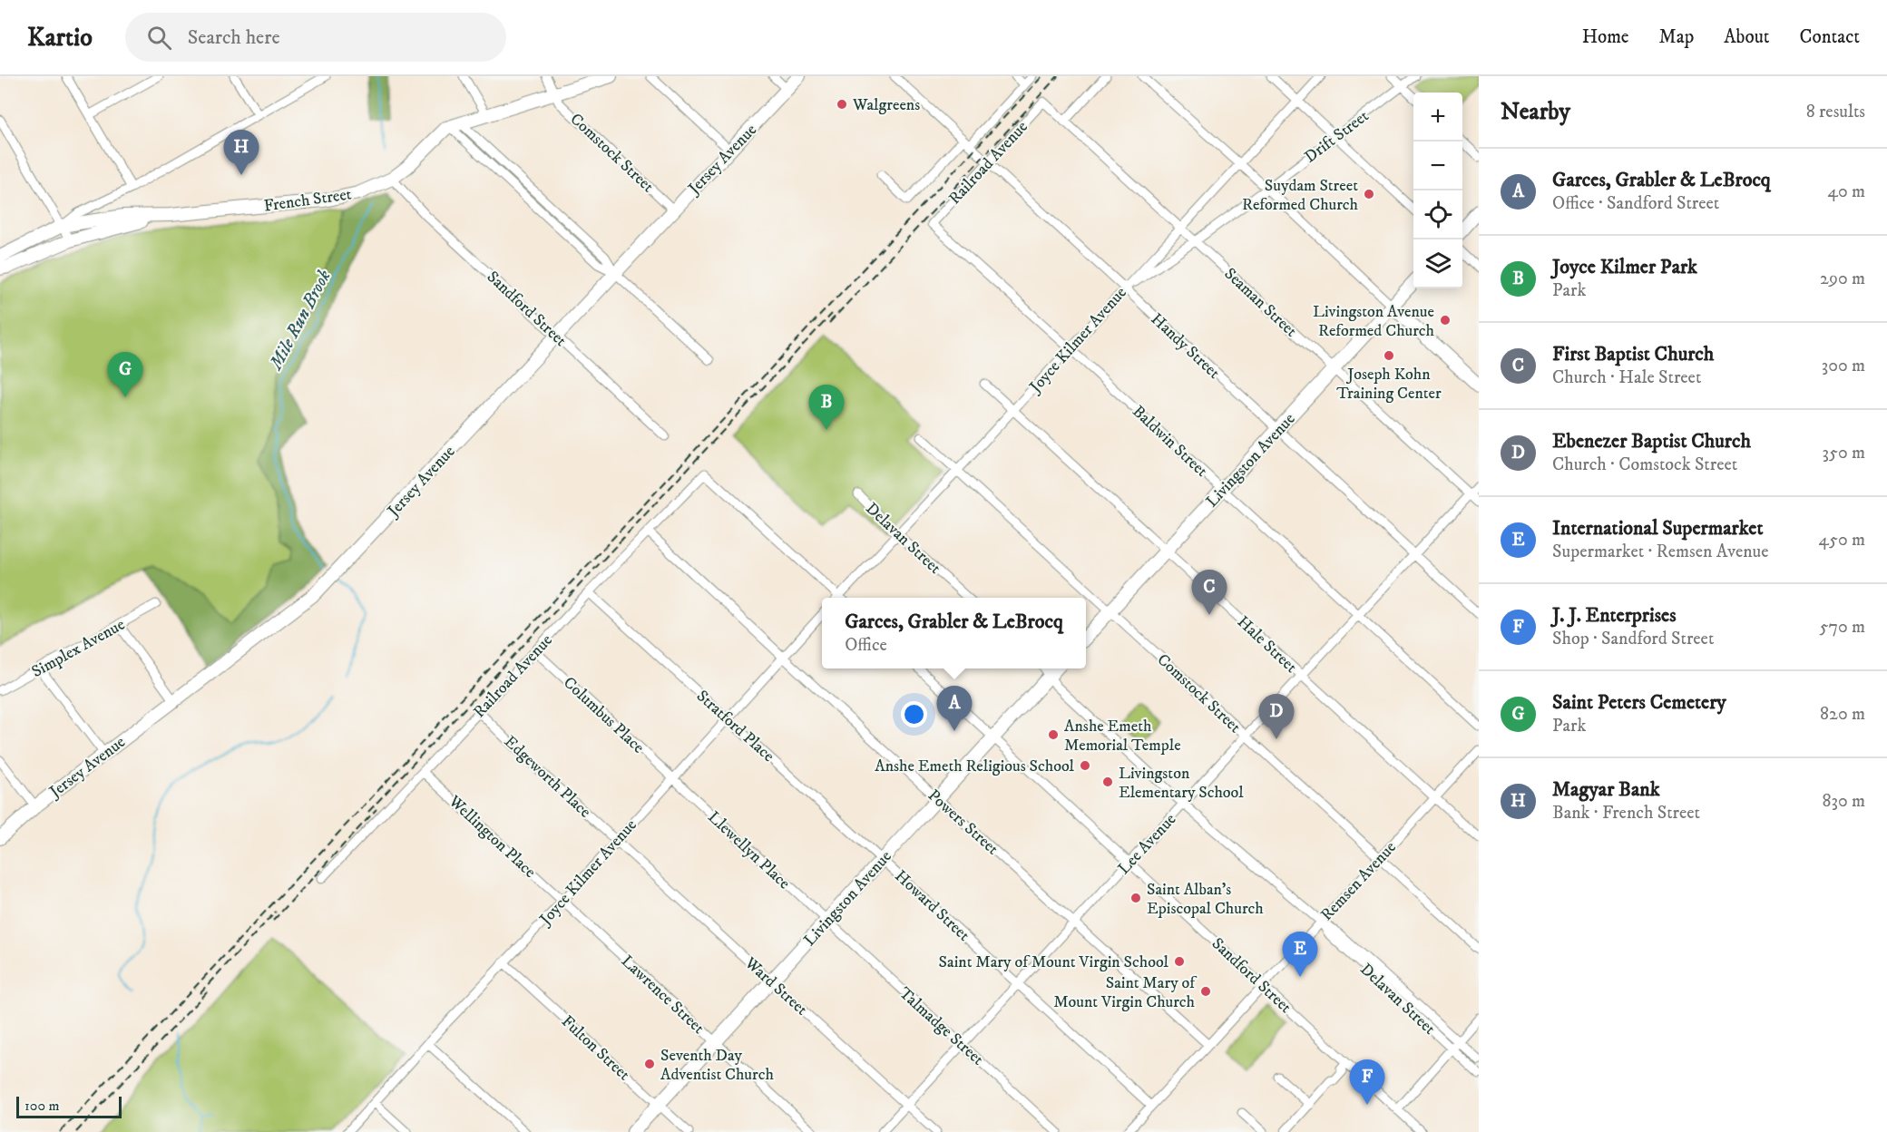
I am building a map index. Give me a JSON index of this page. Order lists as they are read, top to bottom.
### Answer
{
  "streets": {
    "main road": ["Jersey Avenue", "French Street", "Livingston Avenue"],
    "street": [
      "Drift Street",
      "Comstock Street",
      "Railroad Avenue",
      "Seaman Street",
      "Sandford Street",
      "Joyce Kilmer Avenue",
      "Handy Street",
      "Baldwin Street",
      "Delavan Street",
      "Hale Street",
      "Simplex Avenue",
      "Columbus Place",
      "Stratford Place",
      "Edgeworth Place",
      "Powers Street",
      "Wellington Place",
      "Lee Avenue",
      "Llewellyn Place",
      "Remsen Avenue",
      "Howard Street",
      "Ward Street",
      "Lawrence Street",
      "Talmadge Street",
      "Fulton Street"
    ]
  },
  "crossings": [
    ["Drift Street", "Seaman Street"],
    ["Drift Street", "Joyce Kilmer Avenue"],
    ["Drift Street", "Handy Street"],
    ["Comstock Street", "Jersey Avenue"],
    ["Comstock Street", "French Street"],
    ["Comstock Street", "Joyce Kilmer Avenue"],
    ["Comstock Street", "Livingston Avenue"],
    ["Comstock Street", "Lee Avenue"],
    ["Comstock Street", "Remsen Avenue"],
    ["Jersey Avenue", "Sandford Street"],
    ["Railroad Avenue", "Seaman Street"],
    ["Railroad Avenue", "Handy Street"],
    ["Railroad Avenue", "Baldwin Street"],
    ["Railroad Avenue", "Columbus Place"],
    ["Railroad Avenue", "Stratford Place"],
    ["Railroad Avenue", "Edgeworth Place"],
    ["Railroad Avenue", "Powers Street"],
    ["Railroad Avenue", "Wellington Place"],
    ["French Street", "Sandford Street"],
    ["Seaman Street", "Joyce Kilmer Avenue"],
    ["Seaman Street", "Livingston Avenue"],
    ["Seaman Street", "Lee Avenue"],
    ["Sandford Street", "Livingston Avenue"],
    ["Sandford Street", "Lee Avenue"],
    ["Sandford Street", "Remsen Avenue"],
    ["Joyce Kilmer Avenue", "Handy Street"],
    ["Joyce Kilmer Avenue", "Baldwin Street"],
    ["Joyce Kilmer Avenue", "Delavan Street"],
    ["Joyce Kilmer Avenue", "Hale Street"],
    ["Joyce Kilmer Avenue", "Columbus Place"],
    ["Joyce Kilmer Avenue", "Stratford Place"],
    ["Joyce Kilmer Avenue", "Edgeworth Place"],
    ["Joyce Kilmer Avenue", "Powers Street"],
    ["Joyce Kilmer Avenue", "Wellington Place"],
    ["Joyce Kilmer Avenue", "Llewellyn Place"],
    ["Joyce Kilmer Avenue", "Ward Street"],
    ["Joyce Kilmer Avenue", "Lawrence Street"],
    ["Joyce Kilmer Avenue", "Fulton Street"],
    ["Handy Street", "Livingston Avenue"],
    ["Handy Street", "Lee Avenue"],
    ["Baldwin Street", "Livingston Avenue"],
    ["Baldwin Street", "Lee Avenue"],
    ["Livingston Avenue", "Delavan Street"],
    ["Livingston Avenue", "Hale Street"],
    ["Livingston Avenue", "Stratford Place"],
    ["Livingston Avenue", "Powers Street"],
    ["Livingston Avenue", "Llewellyn Place"],
    ["Livingston Avenue", "Howard Street"],
    ["Livingston Avenue", "Ward Street"],
    ["Livingston Avenue", "Lawrence Street"],
    ["Livingston Avenue", "Talmadge Street"],
    ["Livingston Avenue", "Fulton Street"],
    ["Delavan Street", "Lee Avenue"],
    ["Delavan Street", "Remsen Avenue"],
    ["Hale Street", "Lee Avenue"],
    ["Hale Street", "Remsen Avenue"],
    ["Columbus Place", "Llewellyn Place"],
    ["Stratford Place", "Howard Street"],
    ["Edgeworth Place", "Ward Street"],
    ["Powers Street", "Lee Avenue"],
    ["Powers Street", "Remsen Avenue"],
    ["Wellington Place", "Lawrence Street"],
    ["Lee Avenue", "Howard Street"],
    ["Lee Avenue", "Ward Street"],
    ["Lee Avenue", "Talmadge Street"],
    ["Llewellyn Place", "Talmadge Street"],
    ["Remsen Avenue", "Howard Street"]
  ],
  "water": ["Mile Run Brook"],
  "places": [
    "Walgreens",
    "Suydam Street Reformed Church",
    "Livingston Avenue Reformed Church",
    "Joseph Kohn Training Center",
    "Anshe Emeth Memorial Temple",
    "Anshe Emeth Religious School",
    "Livingston Elementary School",
    "Saint Alban's Episcopal Church",
    "Saint Mary of Mount Virgin School",
    "Saint Mary of Mount Virgin Church",
    "Seventh Day Adventist Church"
  ],
  "scale_bar": "100 m",
  "page": {
    "header": "Kartio",
    "search": "Search here",
    "nav": [
      "Home",
      "Map",
      "About",
      "Contact"
    ],
    "heading": ["Nearby", "8 results"],
    "map_buttons": ["+", "−"],
    "pins": [
      "H",
      "G",
      "B",
      "C",
      "A",
      "D",
      "E",
      "F"
    ],
    "list": [
      {
        "mark": "A",
        "name": "Garces, Grabler & LeBrocq",
        "note": "Office · Sandford Street",
        "value": "40 m"
      },
      {
        "mark": "B",
        "name": "Joyce Kilmer Park",
        "note": "Park",
        "value": "290 m"
      },
      {
        "mark": "C",
        "name": "First Baptist Church",
        "note": "Church · Hale Street",
        "value": "300 m"
      },
      {
        "mark": "D",
        "name": "Ebenezer Baptist Church",
        "note": "Church · Comstock Street",
        "value": "350 m"
      },
      {
        "mark": "E",
        "name": "International Supermarket",
        "note": "Supermarket · Remsen Avenue",
        "value": "450 m"
      },
      {
        "mark": "F",
        "name": "J. J. Enterprises",
        "note": "Shop · Sandford Street",
        "value": "570 m"
      },
      {
        "mark": "G",
        "name": "Saint Peters Cemetery",
        "note": "Park",
        "value": "820 m"
      },
      {
        "mark": "H",
        "name": "Magyar Bank",
        "note": "Bank · French Street",
        "value": "830 m"
      }
    ],
    "popup": ["Garces, Grabler & LeBrocq", "Office"],
    "scale": "100 m"
  }
}
